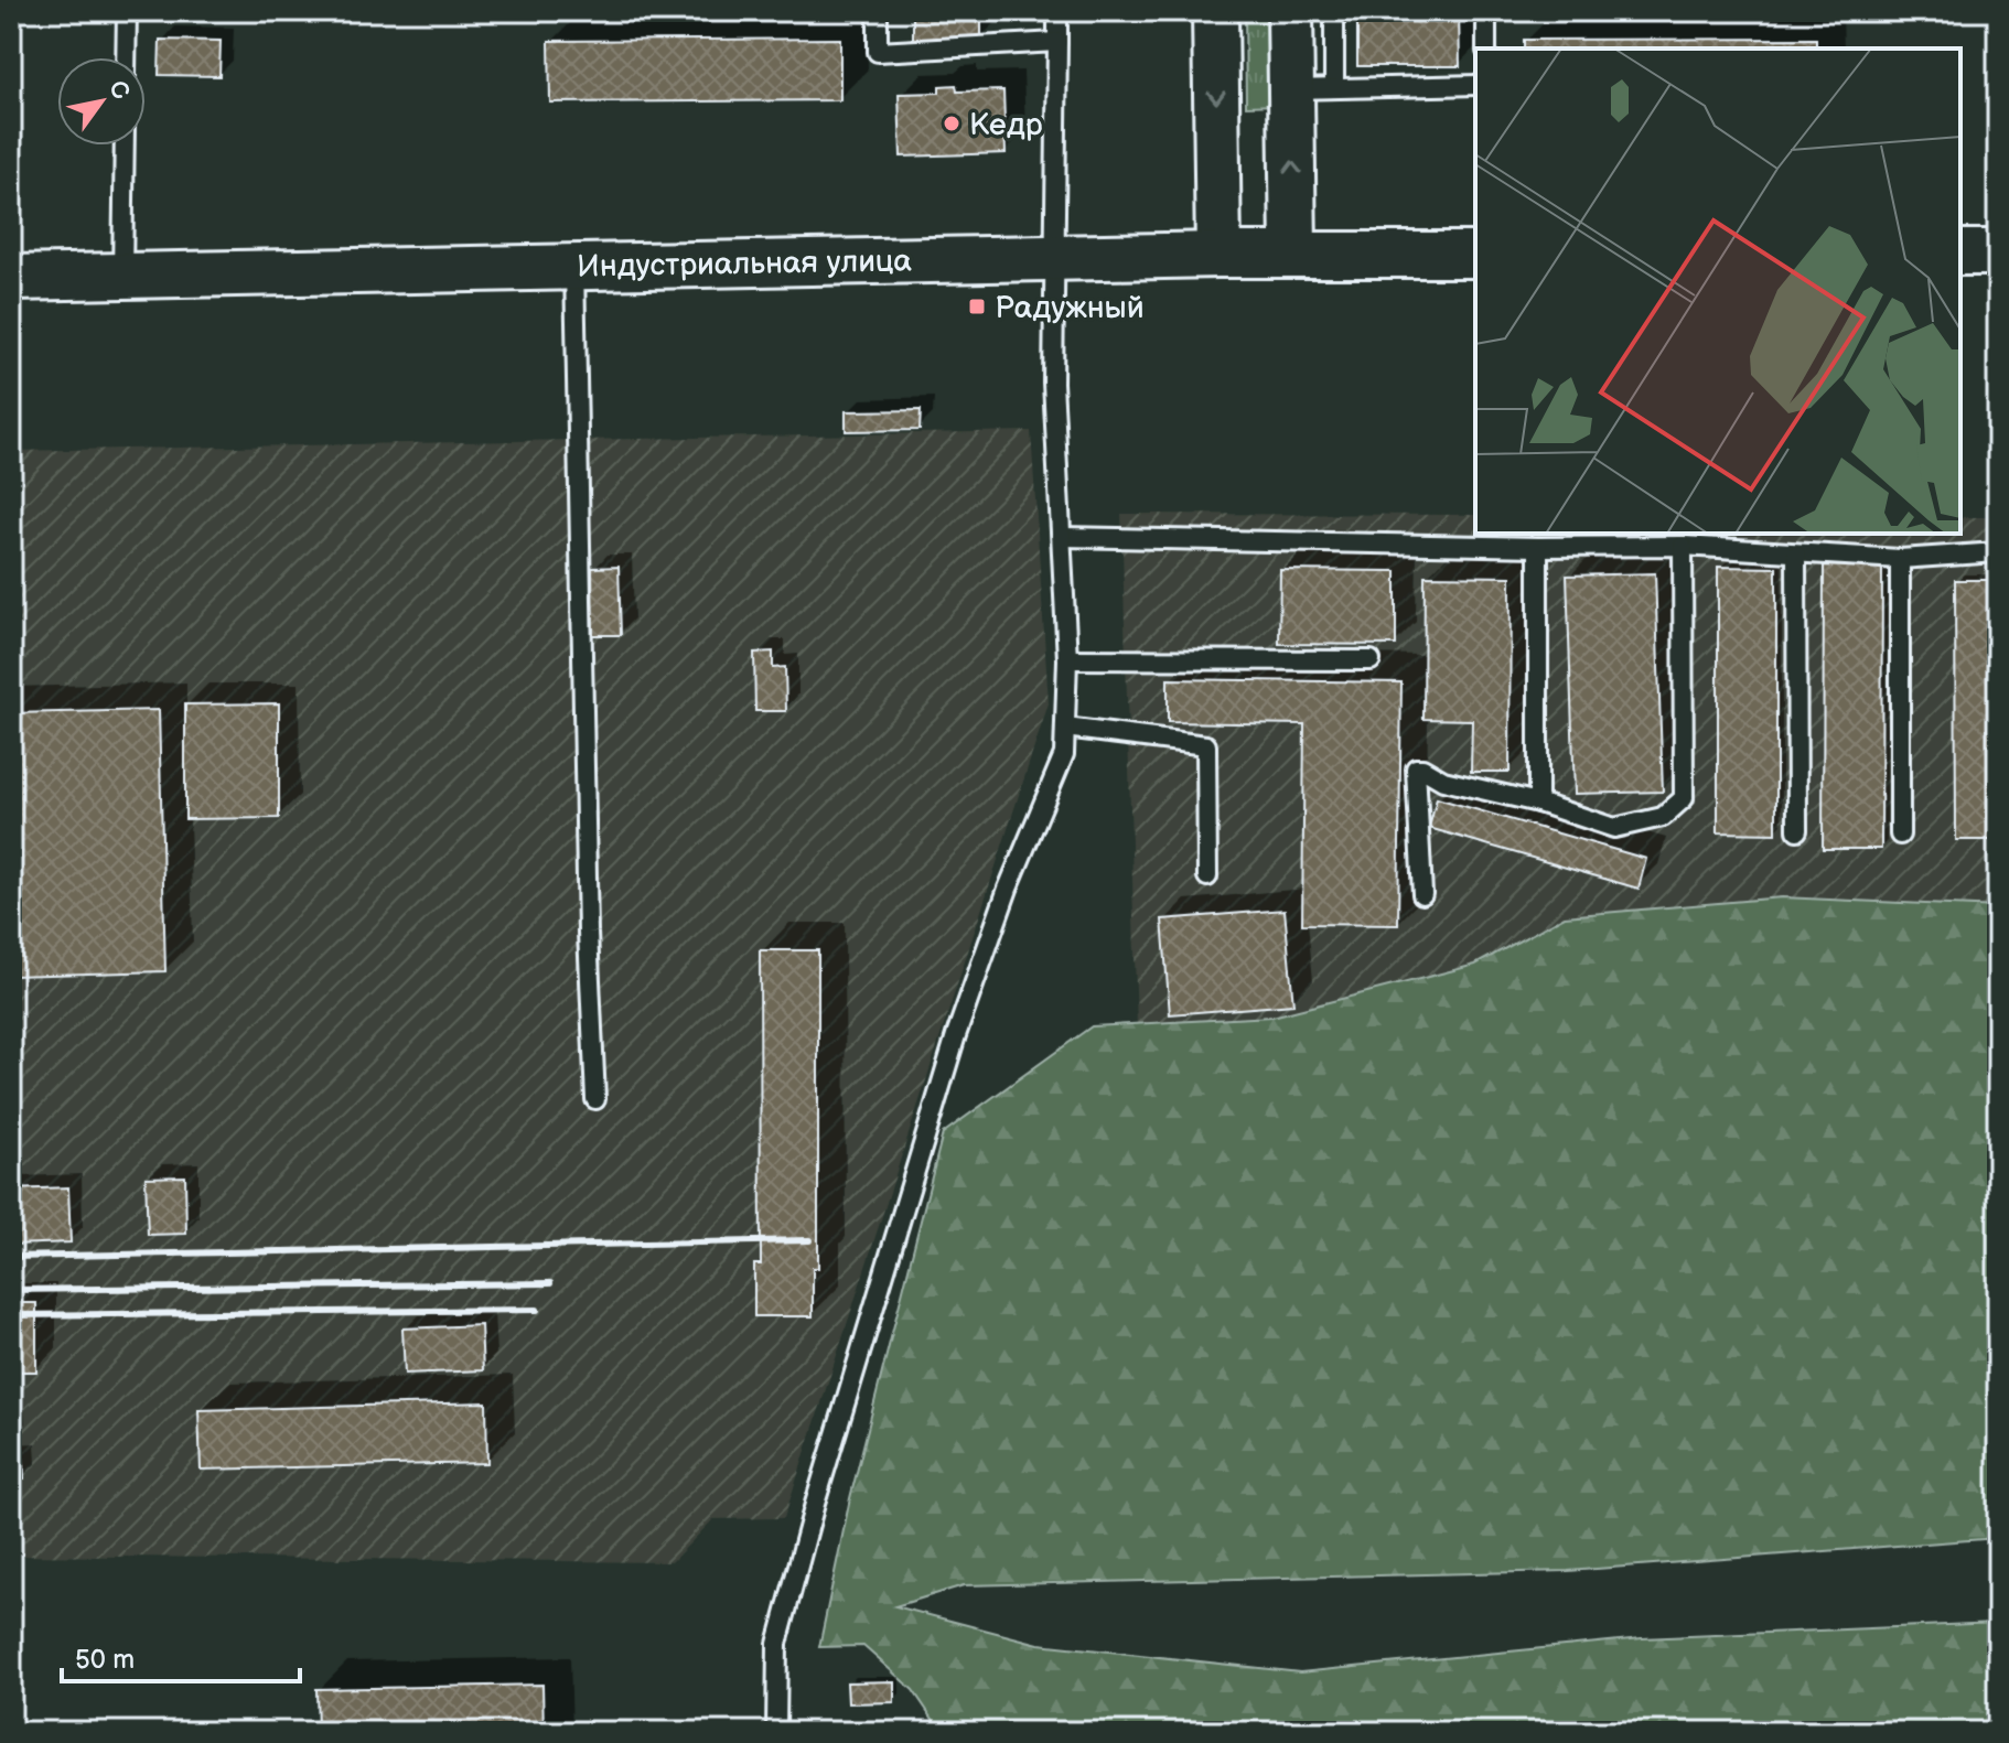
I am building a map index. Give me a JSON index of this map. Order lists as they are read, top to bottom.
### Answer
{
  "streets": {
    "street": ["Индустриальная улица"]
  },
  "places": {
    "other": ["Кедр"],
    "transit": ["Радужный"]
  },
  "scale_bar": "50 m",
  "north": "top right"
}
